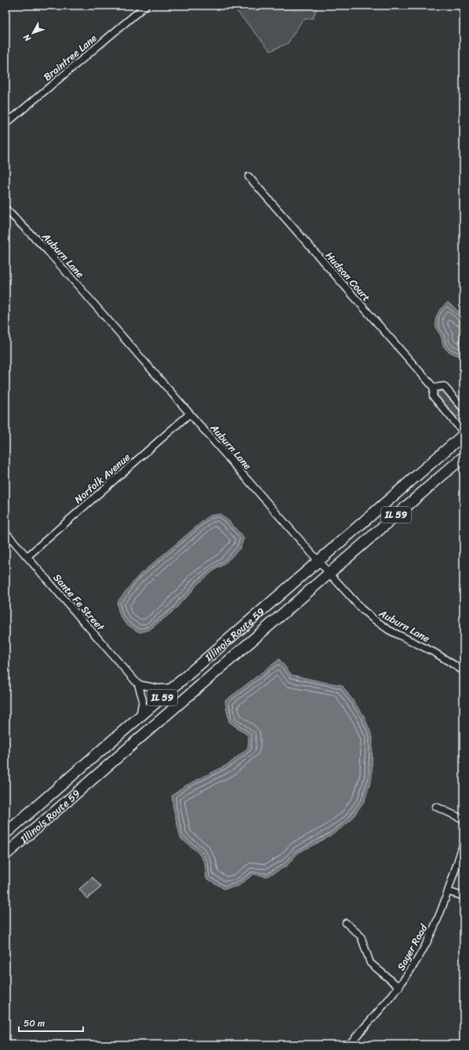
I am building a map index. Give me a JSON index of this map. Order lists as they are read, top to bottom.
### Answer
{
  "streets": {
    "main road": ["IL 59", "Illinois Route 59"],
    "street": [
      "Braintree Lane",
      "Auburn Lane",
      "Hudson Court",
      "Norfolk Avenue",
      "Sante Fe Street",
      "Sayer Road"
    ]
  },
  "crossings": [
    ["Auburn Lane", "Norfolk Avenue"],
    ["Auburn Lane", "Illinois Route 59"],
    ["Norfolk Avenue", "Sante Fe Street"],
    ["Sante Fe Street", "Illinois Route 59"]
  ],
  "scale_bar": "50 m",
  "north": "bottom left"
}
